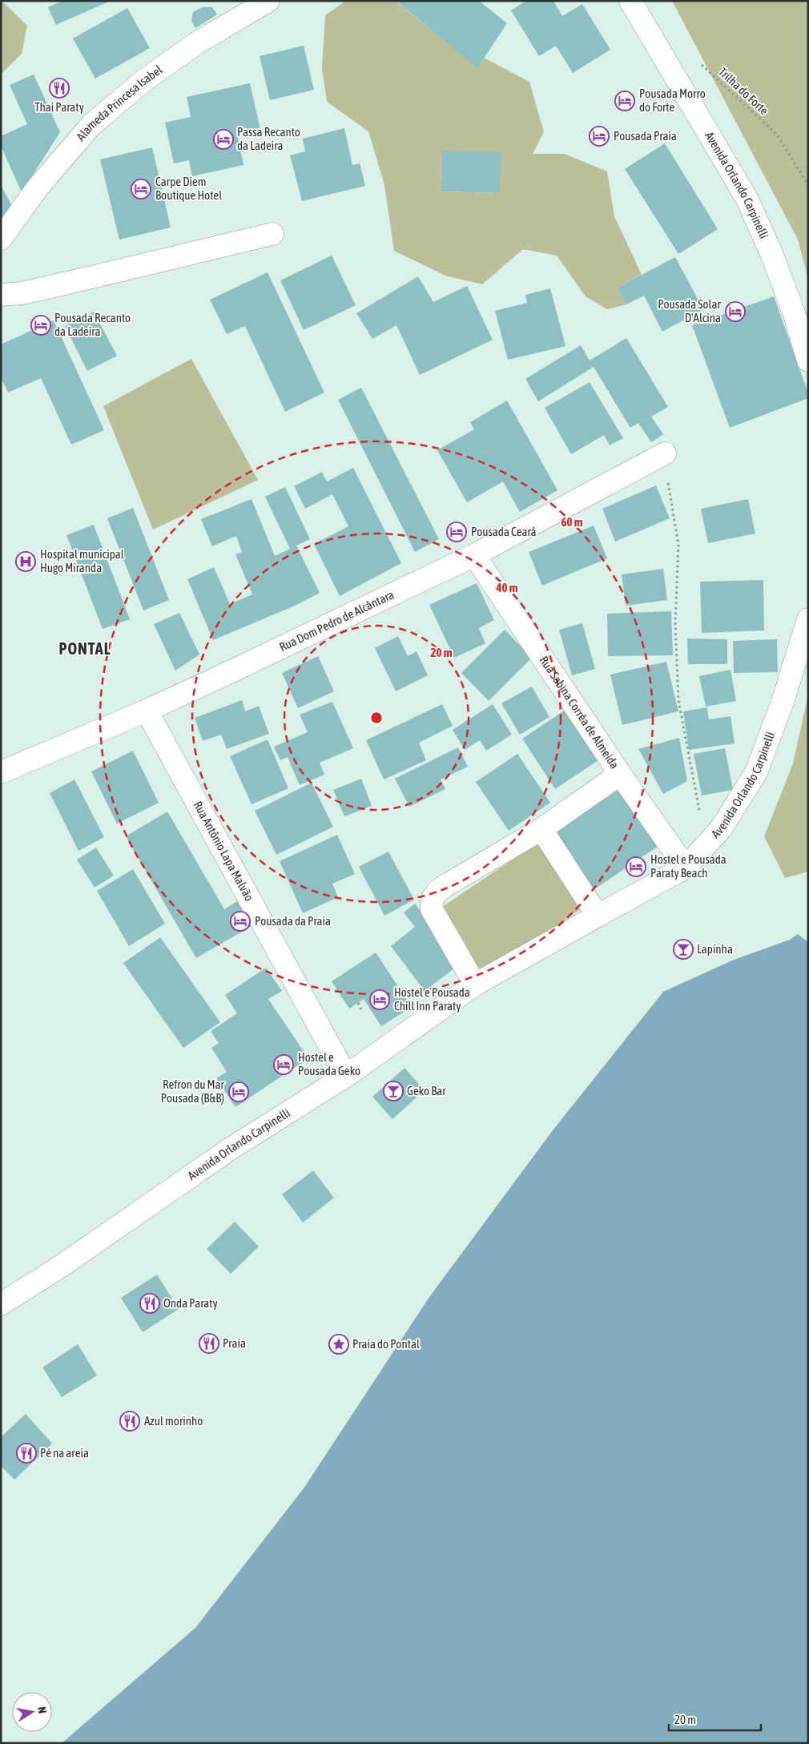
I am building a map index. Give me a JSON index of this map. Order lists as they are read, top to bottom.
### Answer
{
  "streets": {
    "street": [
      "Alameda Princesa Isabel",
      "Avenida Orlando Carpinelli",
      "Rua Dom Pedro de Alcântara",
      "Rua Sabina Corrêa de Almeida",
      "Rua Antônio Lapa Malvão"
    ],
    "path": ["Trilha do Forte"]
  },
  "crossings": [
    ["Avenida Orlando Carpinelli", "Rua Sabina Corrêa de Almeida"],
    ["Avenida Orlando Carpinelli", "Rua Antônio Lapa Malvão"],
    ["Rua Dom Pedro de Alcântara", "Rua Sabina Corrêa de Almeida"],
    ["Rua Dom Pedro de Alcântara", "Rua Antônio Lapa Malvão"]
  ],
  "districts": ["PONTAL"],
  "places": {
    "restaurant": [
      "Thai Paraty",
      "Onda Paraty",
      "Praia",
      "Azul morinho",
      "Pé na areia"
    ],
    "hotel": [
      "Pousada Morro do Forte",
      "Pousada Praia",
      "Passa Recanto da Ladeira",
      "Carpe Diem Boutique Hotel",
      "Pousada Solar D'Alcina",
      "Pousada Recanto da Ladeira",
      "Pousada Ceará",
      "Hostel e Pousada Paraty Beach",
      "Pousada da Praia",
      "Hostel e Pousada Chill Inn Paraty",
      "Hostel e Pousada Geko",
      "Refron du Mar Pousada (B&B)"
    ],
    "hospital": ["Hospital municipal Hugo Miranda"],
    "bar": ["Lapinha", "Geko Bar"],
    "place": ["Praia do Pontal"]
  },
  "scale_bar": "20 m",
  "north": "right",
  "rings": ["60 m", "40 m", "20 m"]
}
